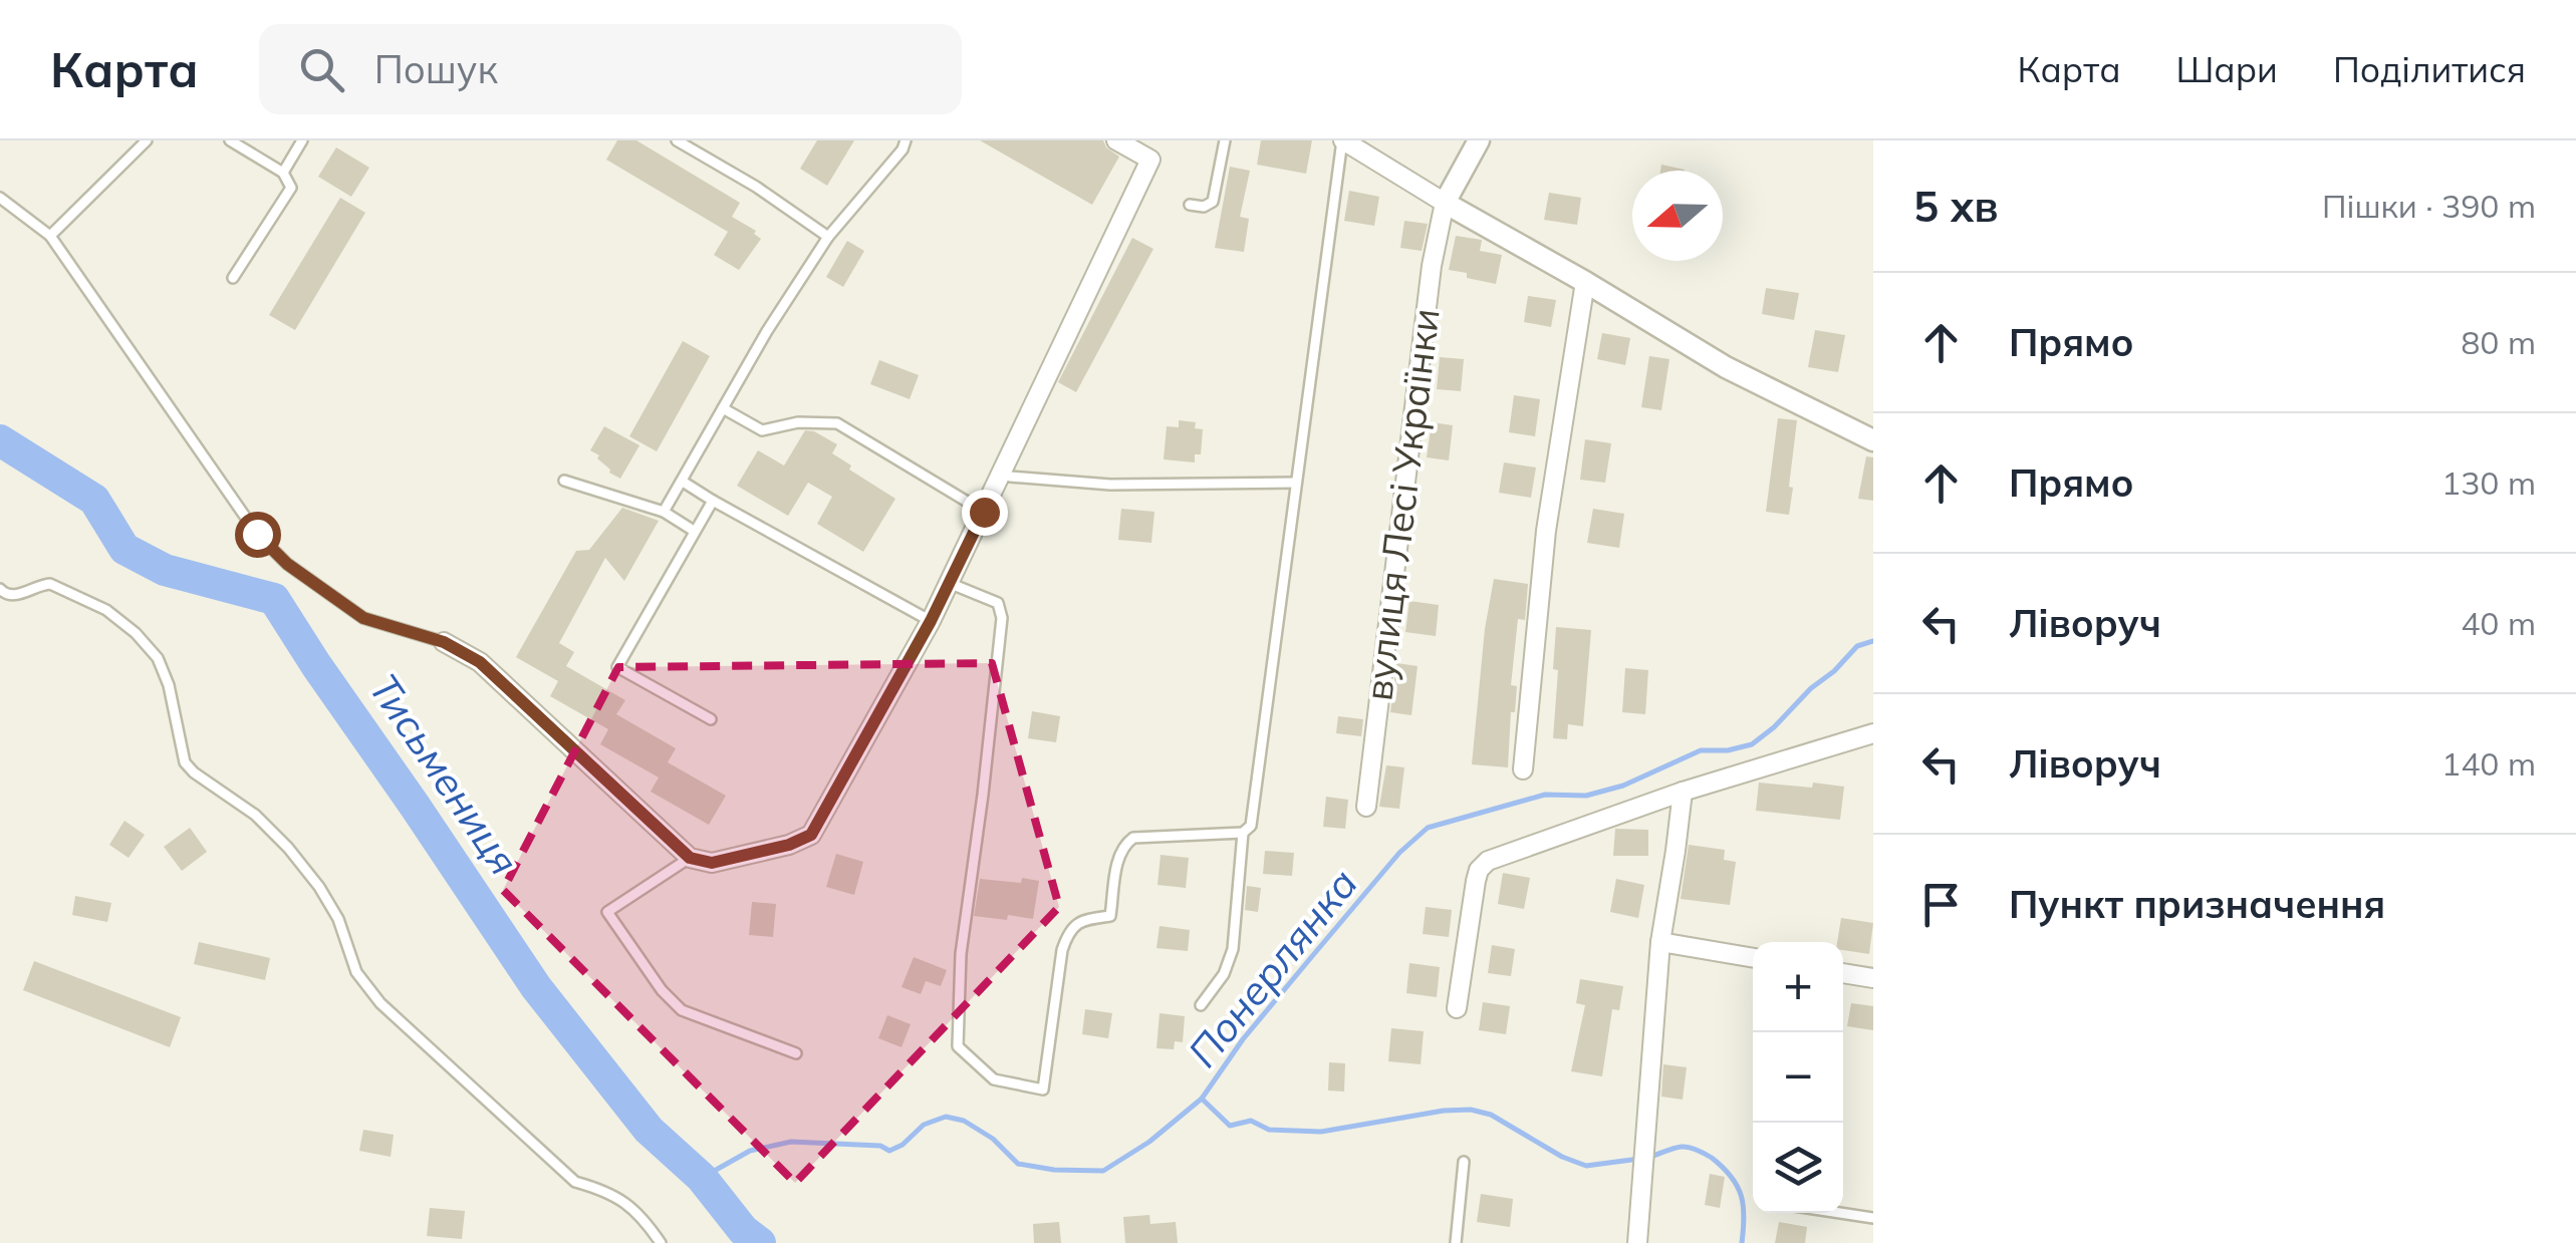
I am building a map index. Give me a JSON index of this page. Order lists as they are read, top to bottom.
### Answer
{
  "streets": {
    "street": ["вулиця Лесі Українки"]
  },
  "water": ["Тисьмениця", "Понерлянка"],
  "north": "left",
  "page": {
    "header": "Карта",
    "search": "Пошук",
    "nav": ["Карта", "Шари", "Поділитися"],
    "heading": ["5 хв", "Пішки · 390 m"],
    "list": [
      ["Прямо", "80 m"],
      ["Прямо", "130 m"],
      ["Ліворуч", "40 m"],
      ["Ліворуч", "140 m"],
      "Пункт призначення"
    ],
    "map_buttons": ["+", "−"]
  }
}
